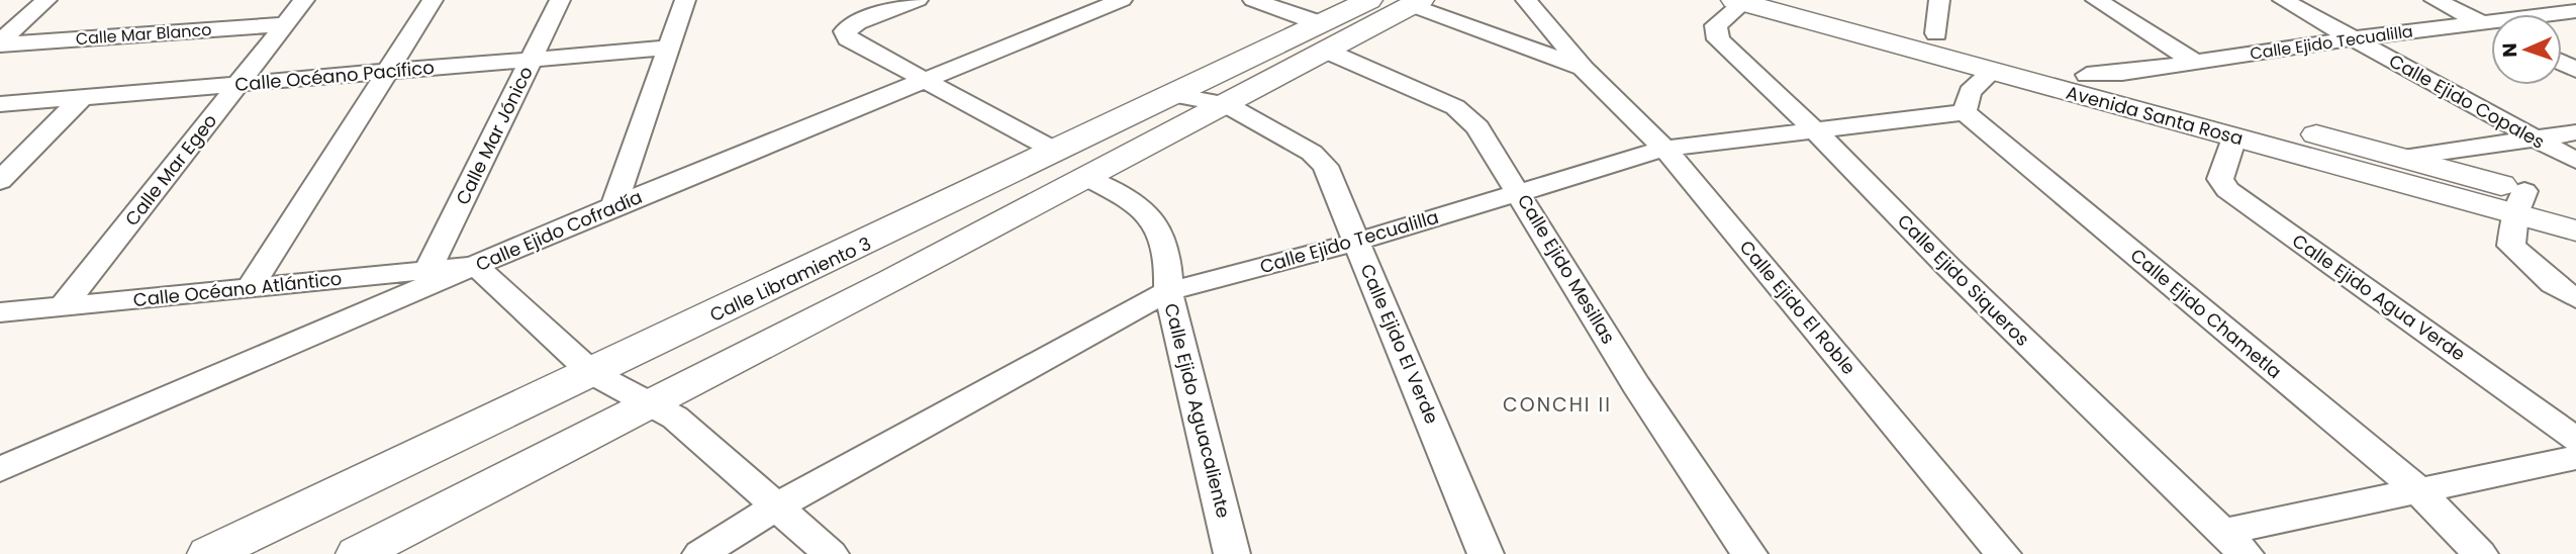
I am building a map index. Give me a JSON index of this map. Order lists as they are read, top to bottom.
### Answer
{
  "streets": {
    "street": [
      "Calle Mar Blanco",
      "Calle Ejido Tecualilla",
      "Calle Océano Pacífico",
      "Calle Ejido Copales",
      "Avenida Santa Rosa",
      "Calle Mar Jónico",
      "Calle Mar Egeo",
      "Calle Ejido Cofradía",
      "Calle Ejido Mesillas",
      "Calle Libramiento 3",
      "Calle Ejido Siqueros",
      "Calle Océano Atlántico",
      "Calle Ejido Agua Verde",
      "Calle Ejido El Roble",
      "Calle Ejido Chametla",
      "Calle Ejido El Verde",
      "Calle Ejido Aguacaliente"
    ]
  },
  "crossings": [
    ["Calle Mar Blanco", "Calle Mar Egeo"],
    ["Calle Ejido Tecualilla", "Calle Ejido Copales"],
    ["Calle Ejido Tecualilla", "Avenida Santa Rosa"],
    ["Calle Ejido Tecualilla", "Calle Ejido Mesillas"],
    ["Calle Ejido Tecualilla", "Calle Ejido Siqueros"],
    ["Calle Ejido Tecualilla", "Calle Ejido El Roble"],
    ["Calle Ejido Tecualilla", "Calle Ejido Chametla"],
    ["Calle Ejido Tecualilla", "Calle Ejido El Verde"],
    ["Calle Ejido Tecualilla", "Calle Ejido Aguacaliente"],
    ["Calle Océano Pacífico", "Calle Mar Jónico"],
    ["Calle Océano Pacífico", "Calle Mar Egeo"],
    ["Avenida Santa Rosa", "Calle Ejido Siqueros"],
    ["Avenida Santa Rosa", "Calle Ejido Agua Verde"],
    ["Calle Mar Jónico", "Calle Océano Atlántico"],
    ["Calle Mar Egeo", "Calle Océano Atlántico"],
    ["Calle Ejido Cofradía", "Calle Océano Atlántico"],
    ["Calle Ejido Mesillas", "Calle Libramiento 3"],
    ["Calle Libramiento 3", "Calle Ejido El Roble"],
    ["Calle Libramiento 3", "Calle Ejido El Verde"],
    ["Calle Libramiento 3", "Calle Ejido Aguacaliente"]
  ],
  "districts": ["CONCHI II"],
  "north": "left"
}
